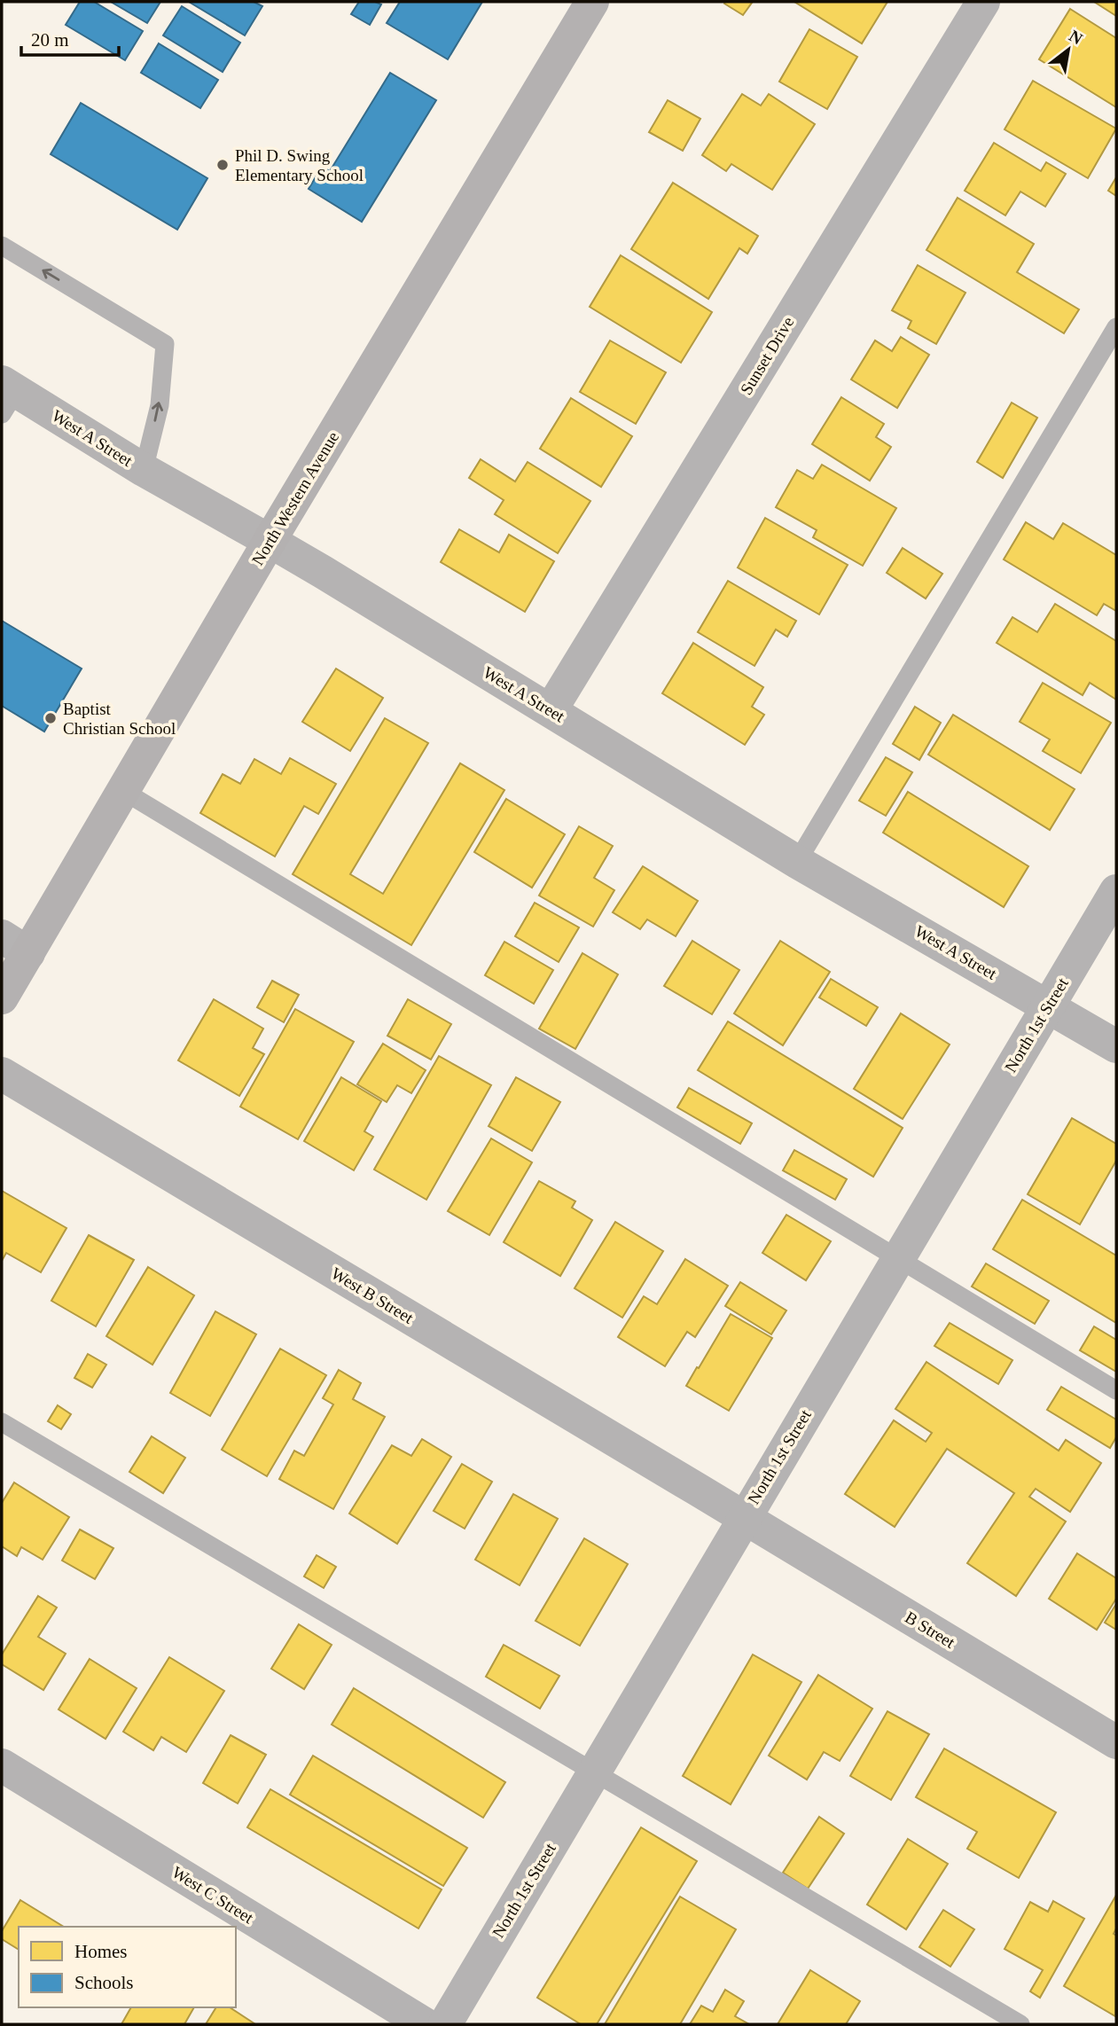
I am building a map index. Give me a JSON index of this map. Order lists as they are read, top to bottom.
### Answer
{
  "streets": {
    "main road": ["North Western Avenue"],
    "street": [
      "Sunset Drive",
      "West A Street",
      "North 1st Street",
      "West B Street",
      "B Street",
      "West C Street"
    ]
  },
  "crossings": [
    ["Sunset Drive", "West A Street"],
    ["West A Street", "North Western Avenue"],
    ["West A Street", "North 1st Street"],
    ["North 1st Street", "West B Street"],
    ["North 1st Street", "B Street"],
    ["West B Street", "B Street"]
  ],
  "places": ["Phil D. Swing Elementary School", "Baptist Christian School"],
  "legend": ["Homes", "Schools"],
  "scale_bar": "20 m",
  "north": "top right"
}
